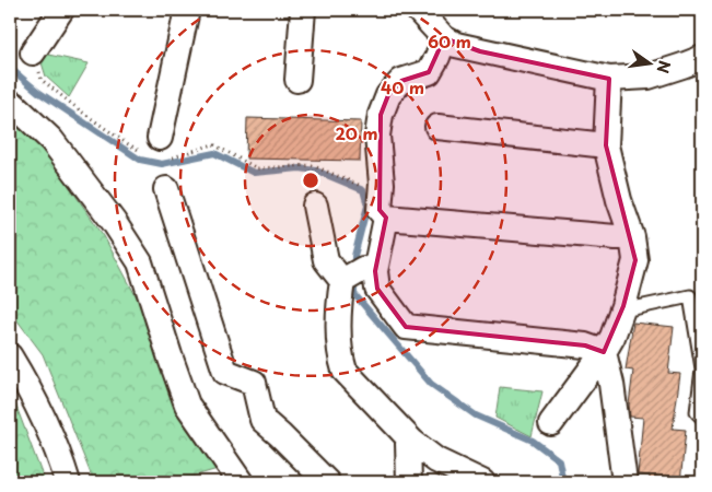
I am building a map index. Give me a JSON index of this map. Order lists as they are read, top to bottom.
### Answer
{
  "north": "right",
  "rings": ["60 m", "40 m", "20 m"]
}
